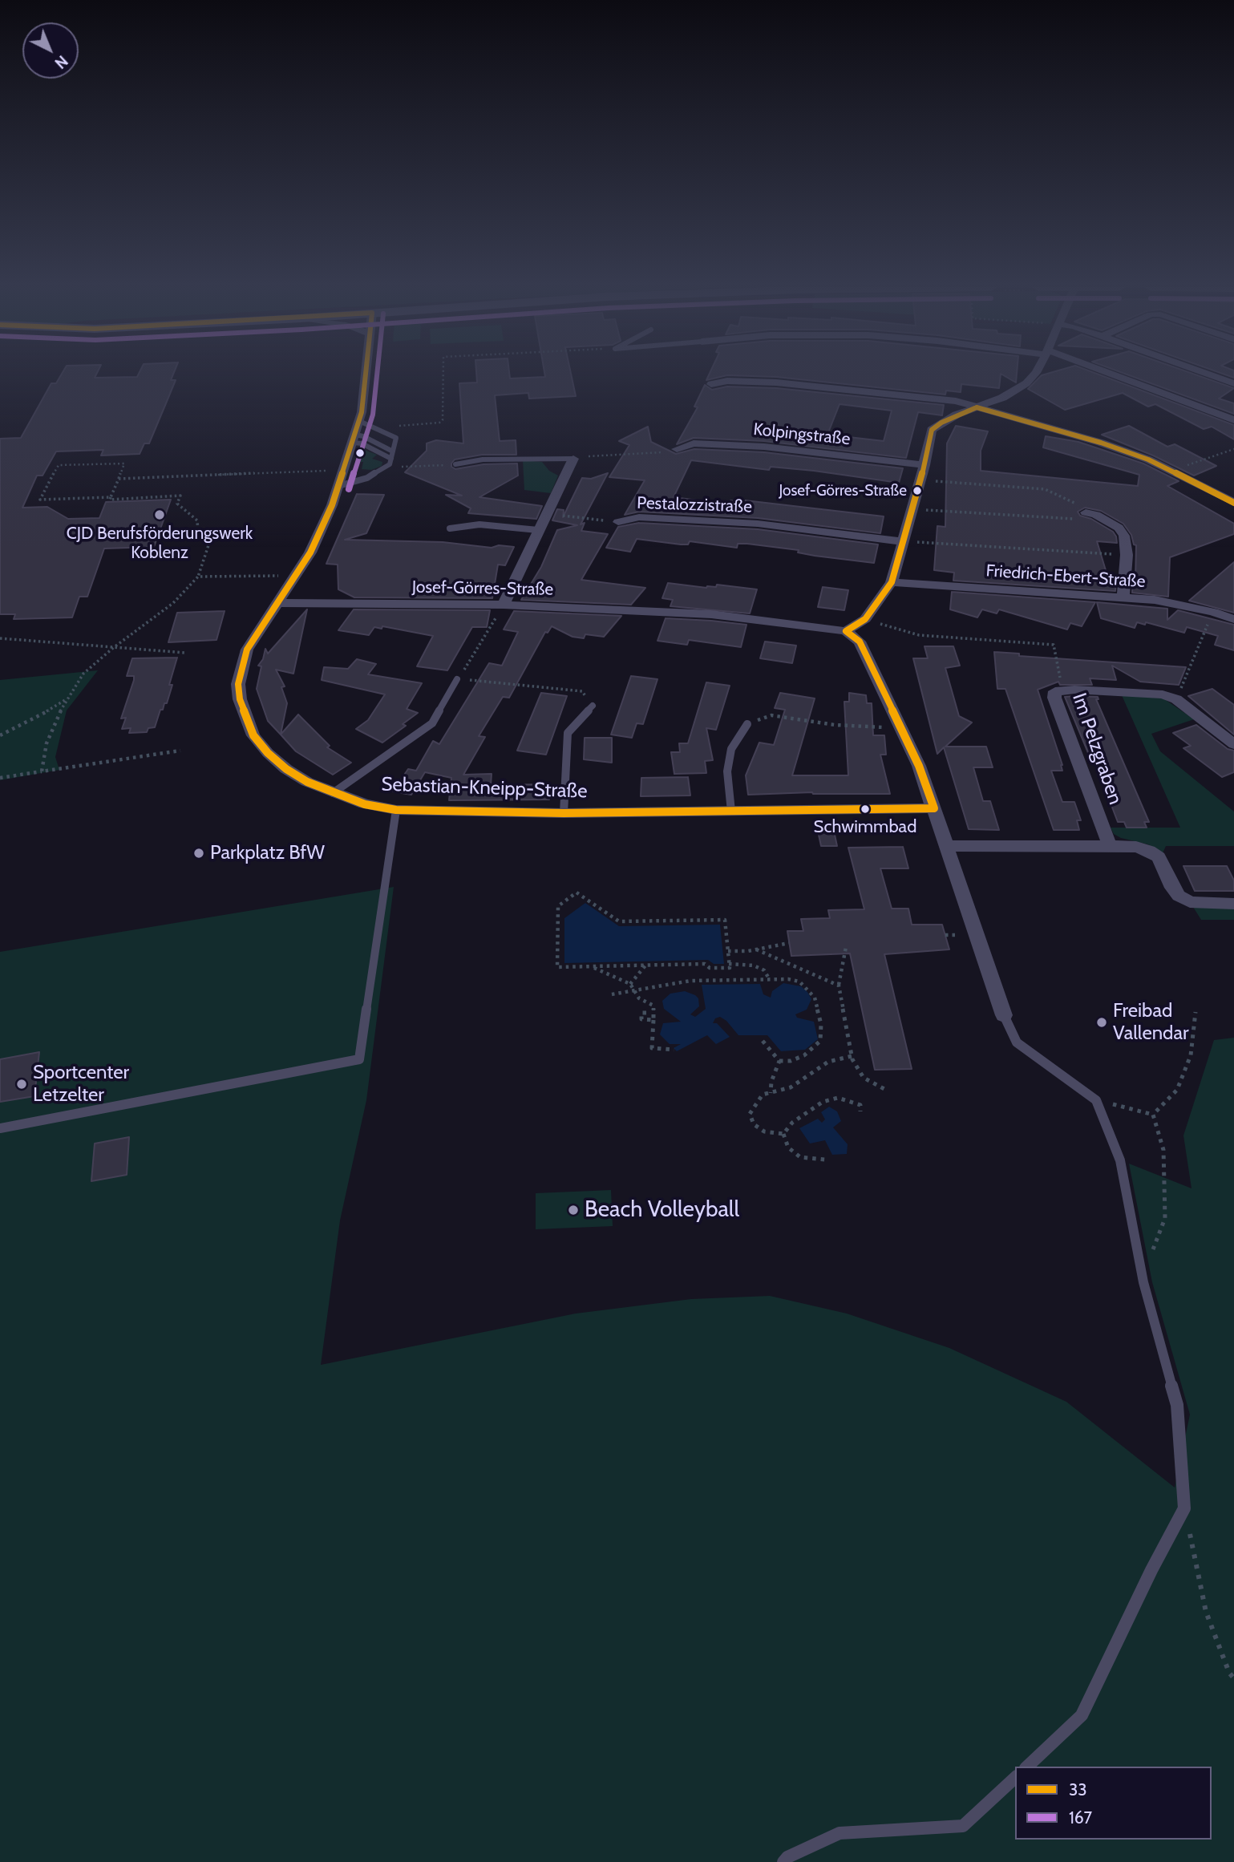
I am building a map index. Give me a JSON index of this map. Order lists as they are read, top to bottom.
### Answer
{
  "streets": {
    "street": [
      "Kolpingstraße",
      "Pestalozzistraße",
      "Friedrich-Ebert-Straße",
      "Josef-Görres-Straße",
      "Im Pelzgraben",
      "Sebastian-Kneipp-Straße"
    ]
  },
  "crossings": [
    ["Josef-Görres-Straße", "Sebastian-Kneipp-Straße"]
  ],
  "places": [
    "Josef-Görres-Straße",
    "CJD Berufsförderungswerk Koblenz",
    "Schwimmbad",
    "Parkplatz BfW",
    "Freibad Vallendar",
    "Sportcenter Letzelter",
    "Beach Volleyball"
  ],
  "lines": ["transit line 33", "transit line 167"],
  "legend": ["33", "167"],
  "north": "bottom right"
}
